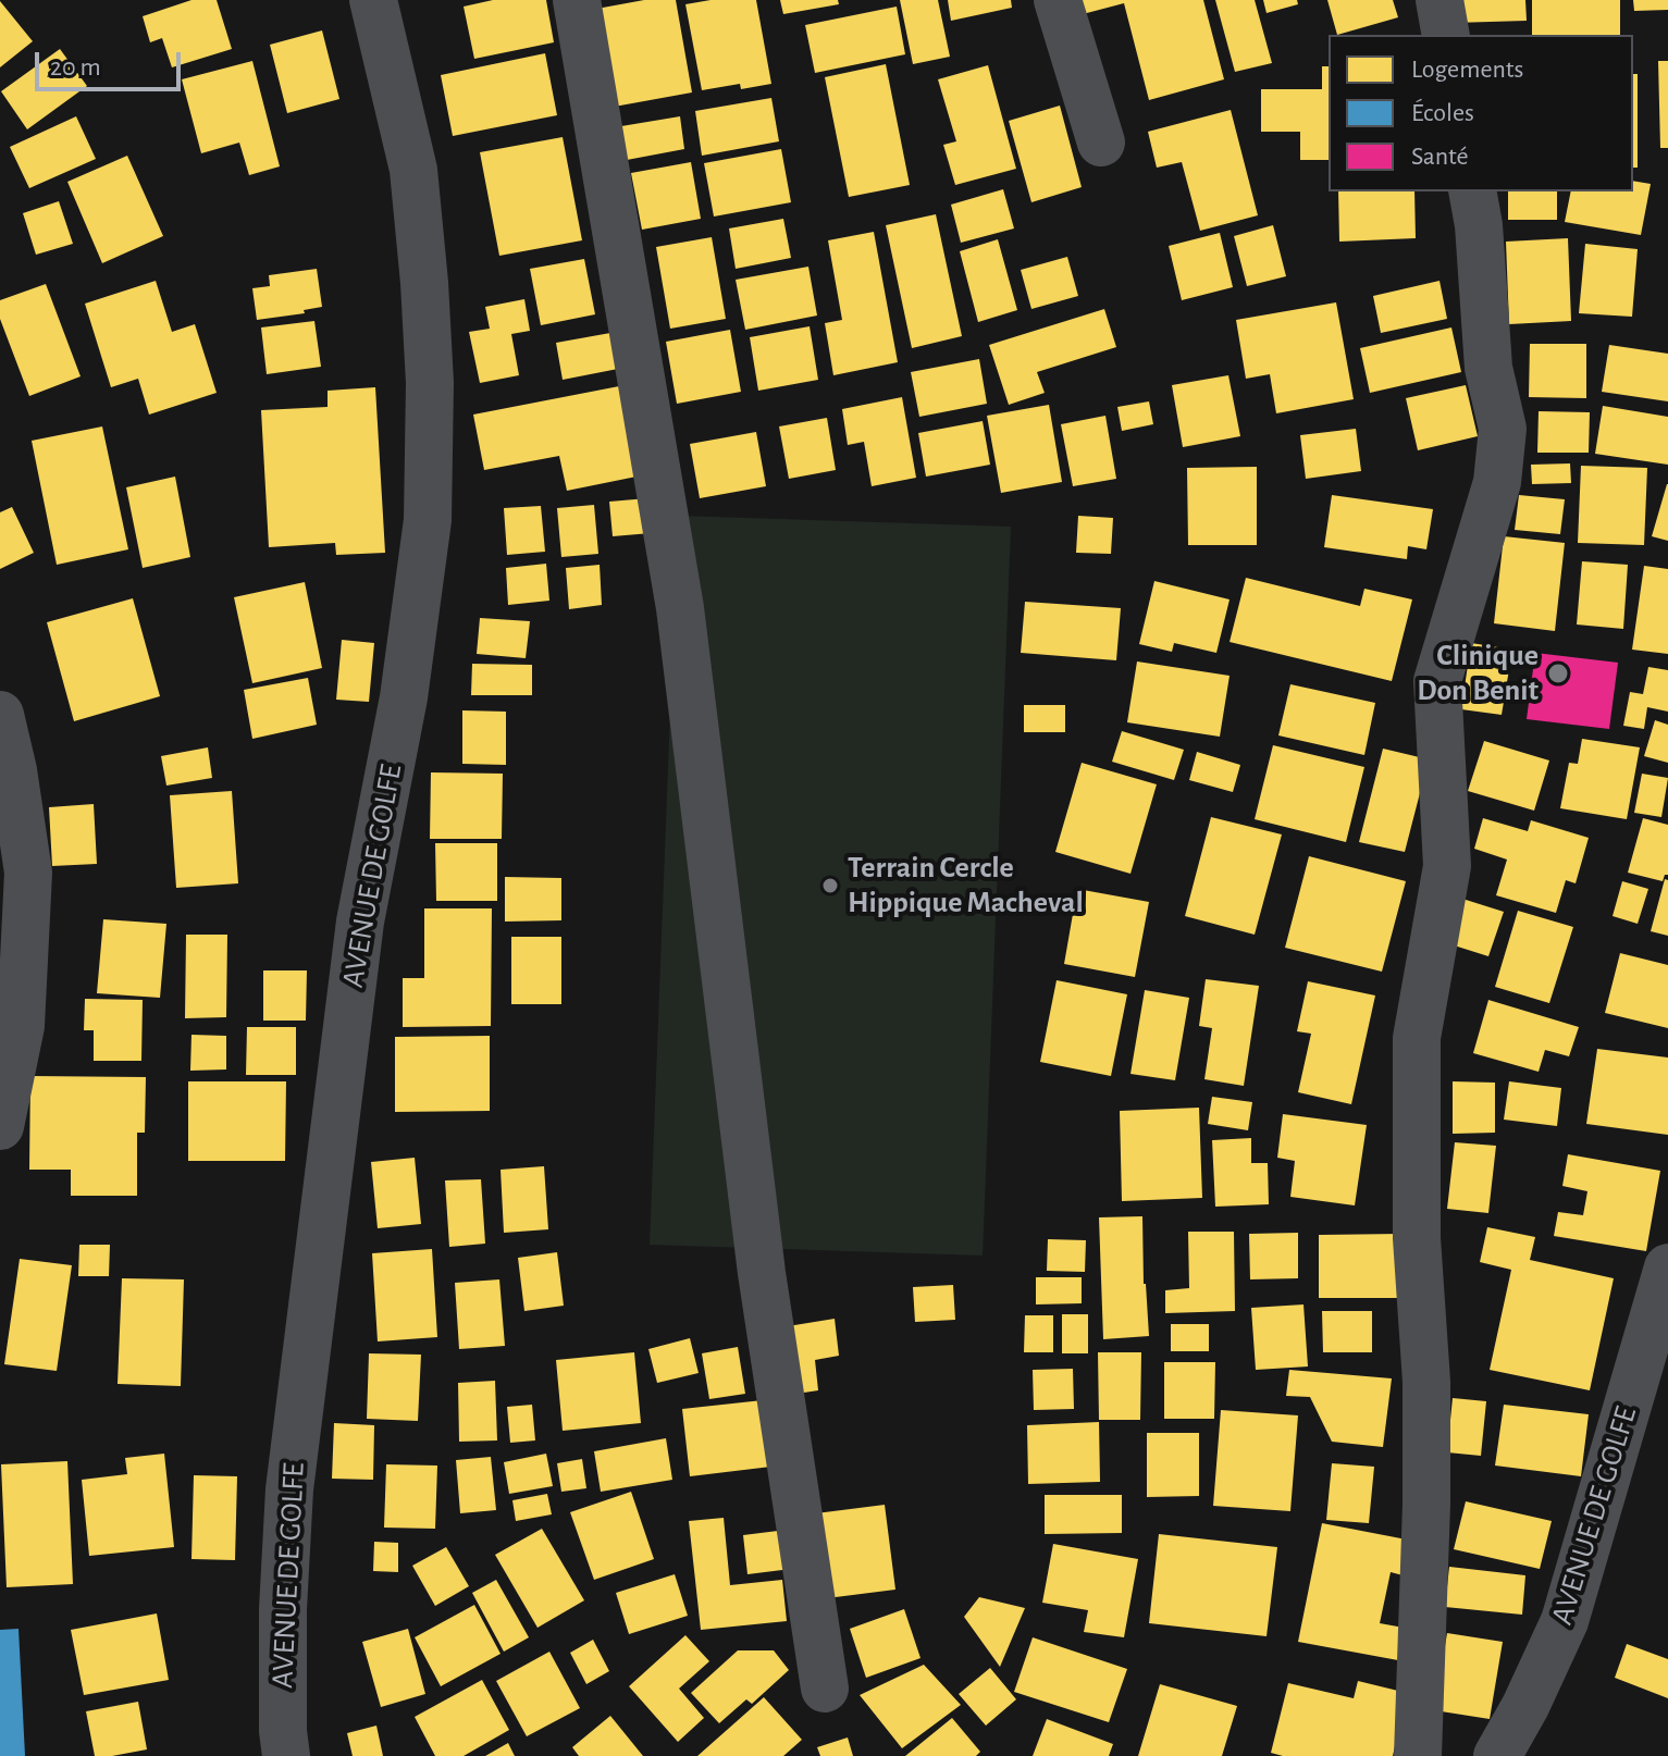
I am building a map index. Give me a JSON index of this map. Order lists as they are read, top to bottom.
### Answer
{
  "streets": {
    "street": ["AVENUE DE GOLFE"]
  },
  "places": ["Clinique Don Benit", "Terrain Cercle Hippique Macheval"],
  "legend": ["Logements", "Écoles", "Santé"],
  "scale_bar": "20 m"
}
